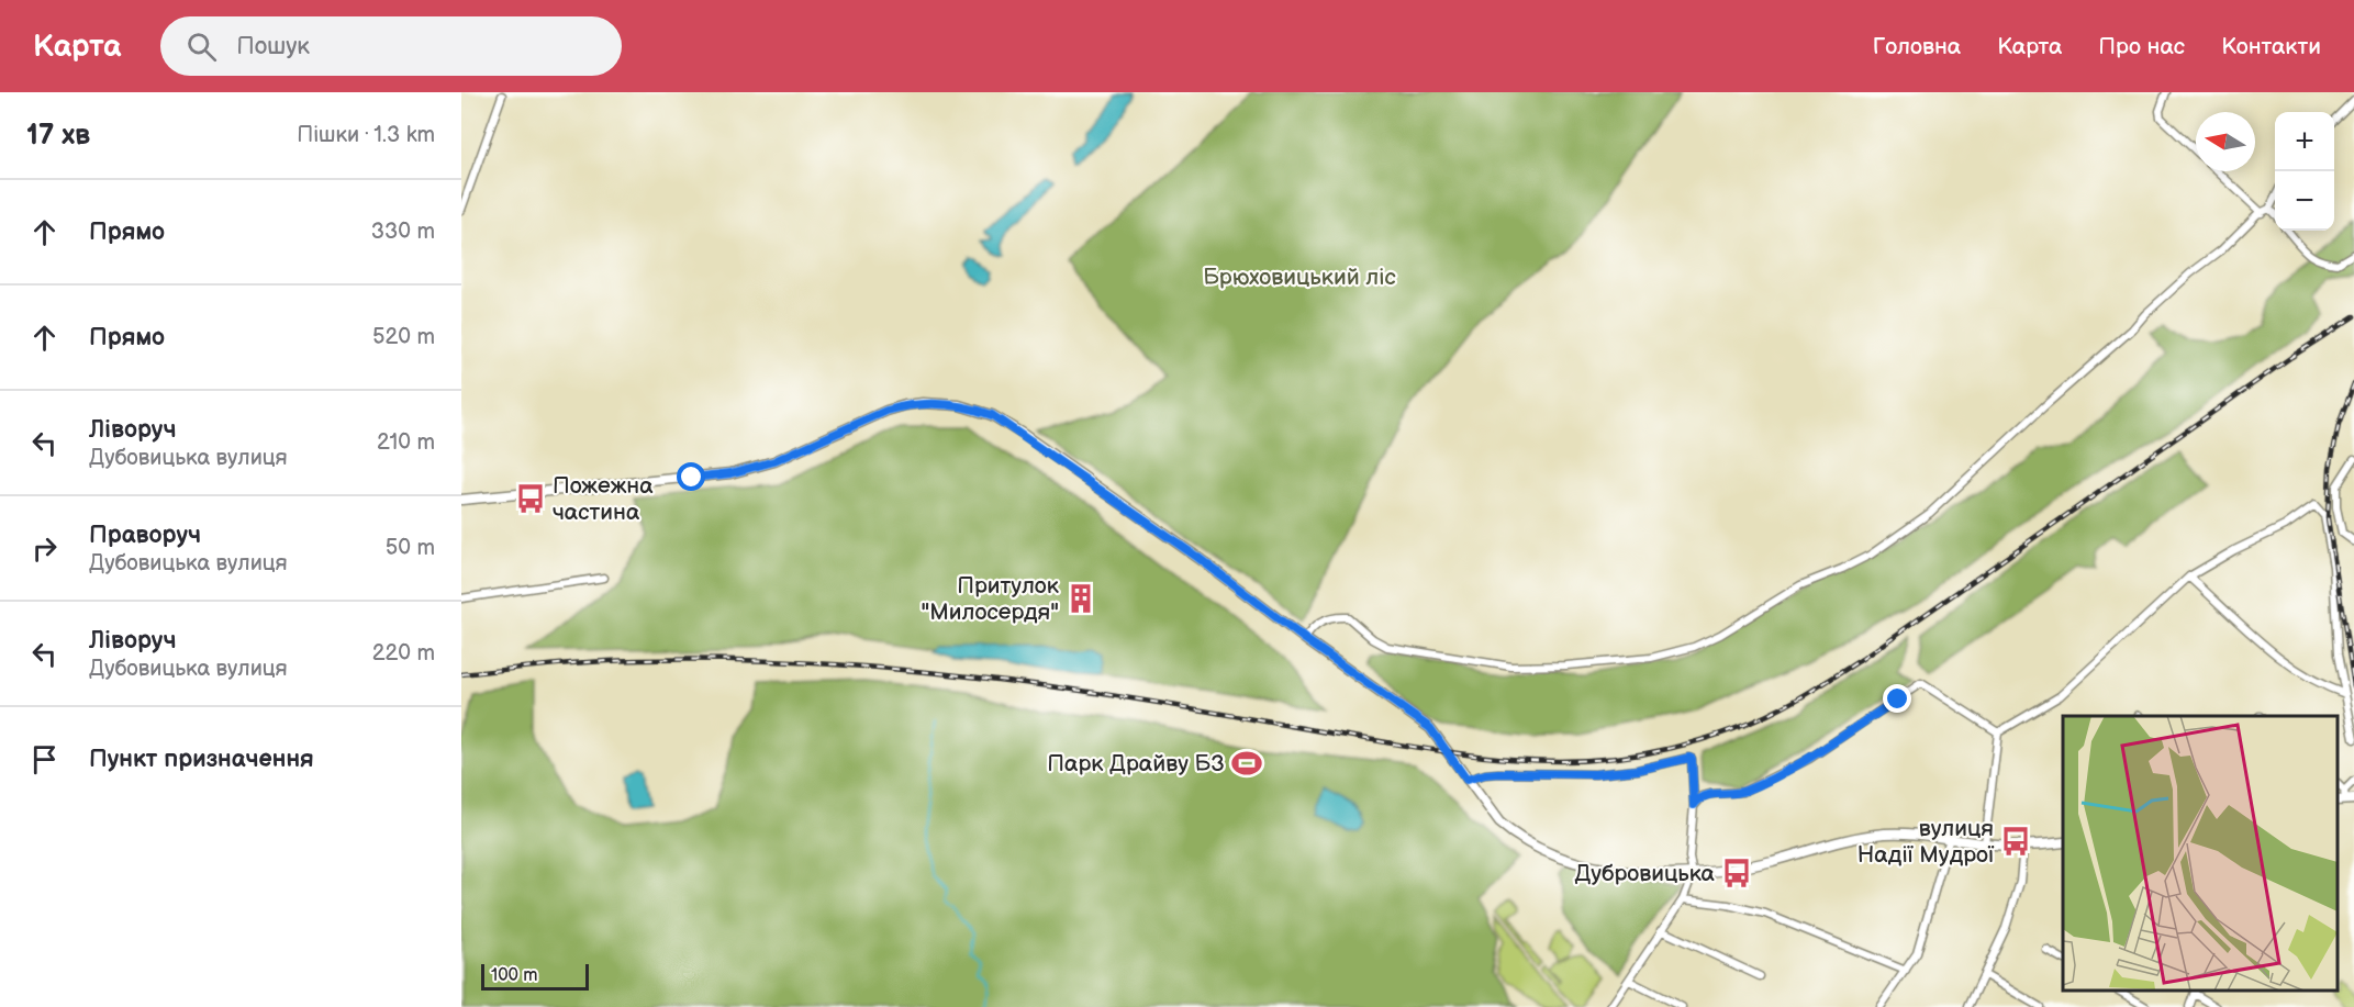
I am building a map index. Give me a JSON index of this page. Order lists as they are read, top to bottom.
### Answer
{
  "parks": ["Брюховицький ліс"],
  "places": {
    "bus stop": ["Пожежна частина", "вулиця Надії Мудрої", "Дубровицька"],
    "building": ["Притулок \"Милосердя\""],
    "sports": ["Парк Драйву Б3"]
  },
  "scale_bar": "100 m",
  "north": "left",
  "page": {
    "header": "Карта",
    "search": "Пошук",
    "nav": [
      "Головна",
      "Карта",
      "Про нас",
      "Контакти"
    ],
    "heading": ["17 хв", "Пішки · 1.3 km"],
    "map_buttons": ["+", "−"],
    "list": [
      ["Прямо", "330 m"],
      ["Прямо", "520 m"],
      ["Ліворуч", "Дубовицька вулиця", "210 m"],
      ["Праворуч", "Дубовицька вулиця", "50 m"],
      ["Ліворуч", "Дубовицька вулиця", "220 m"],
      "Пункт призначення"
    ],
    "scale": "100 m"
  }
}
